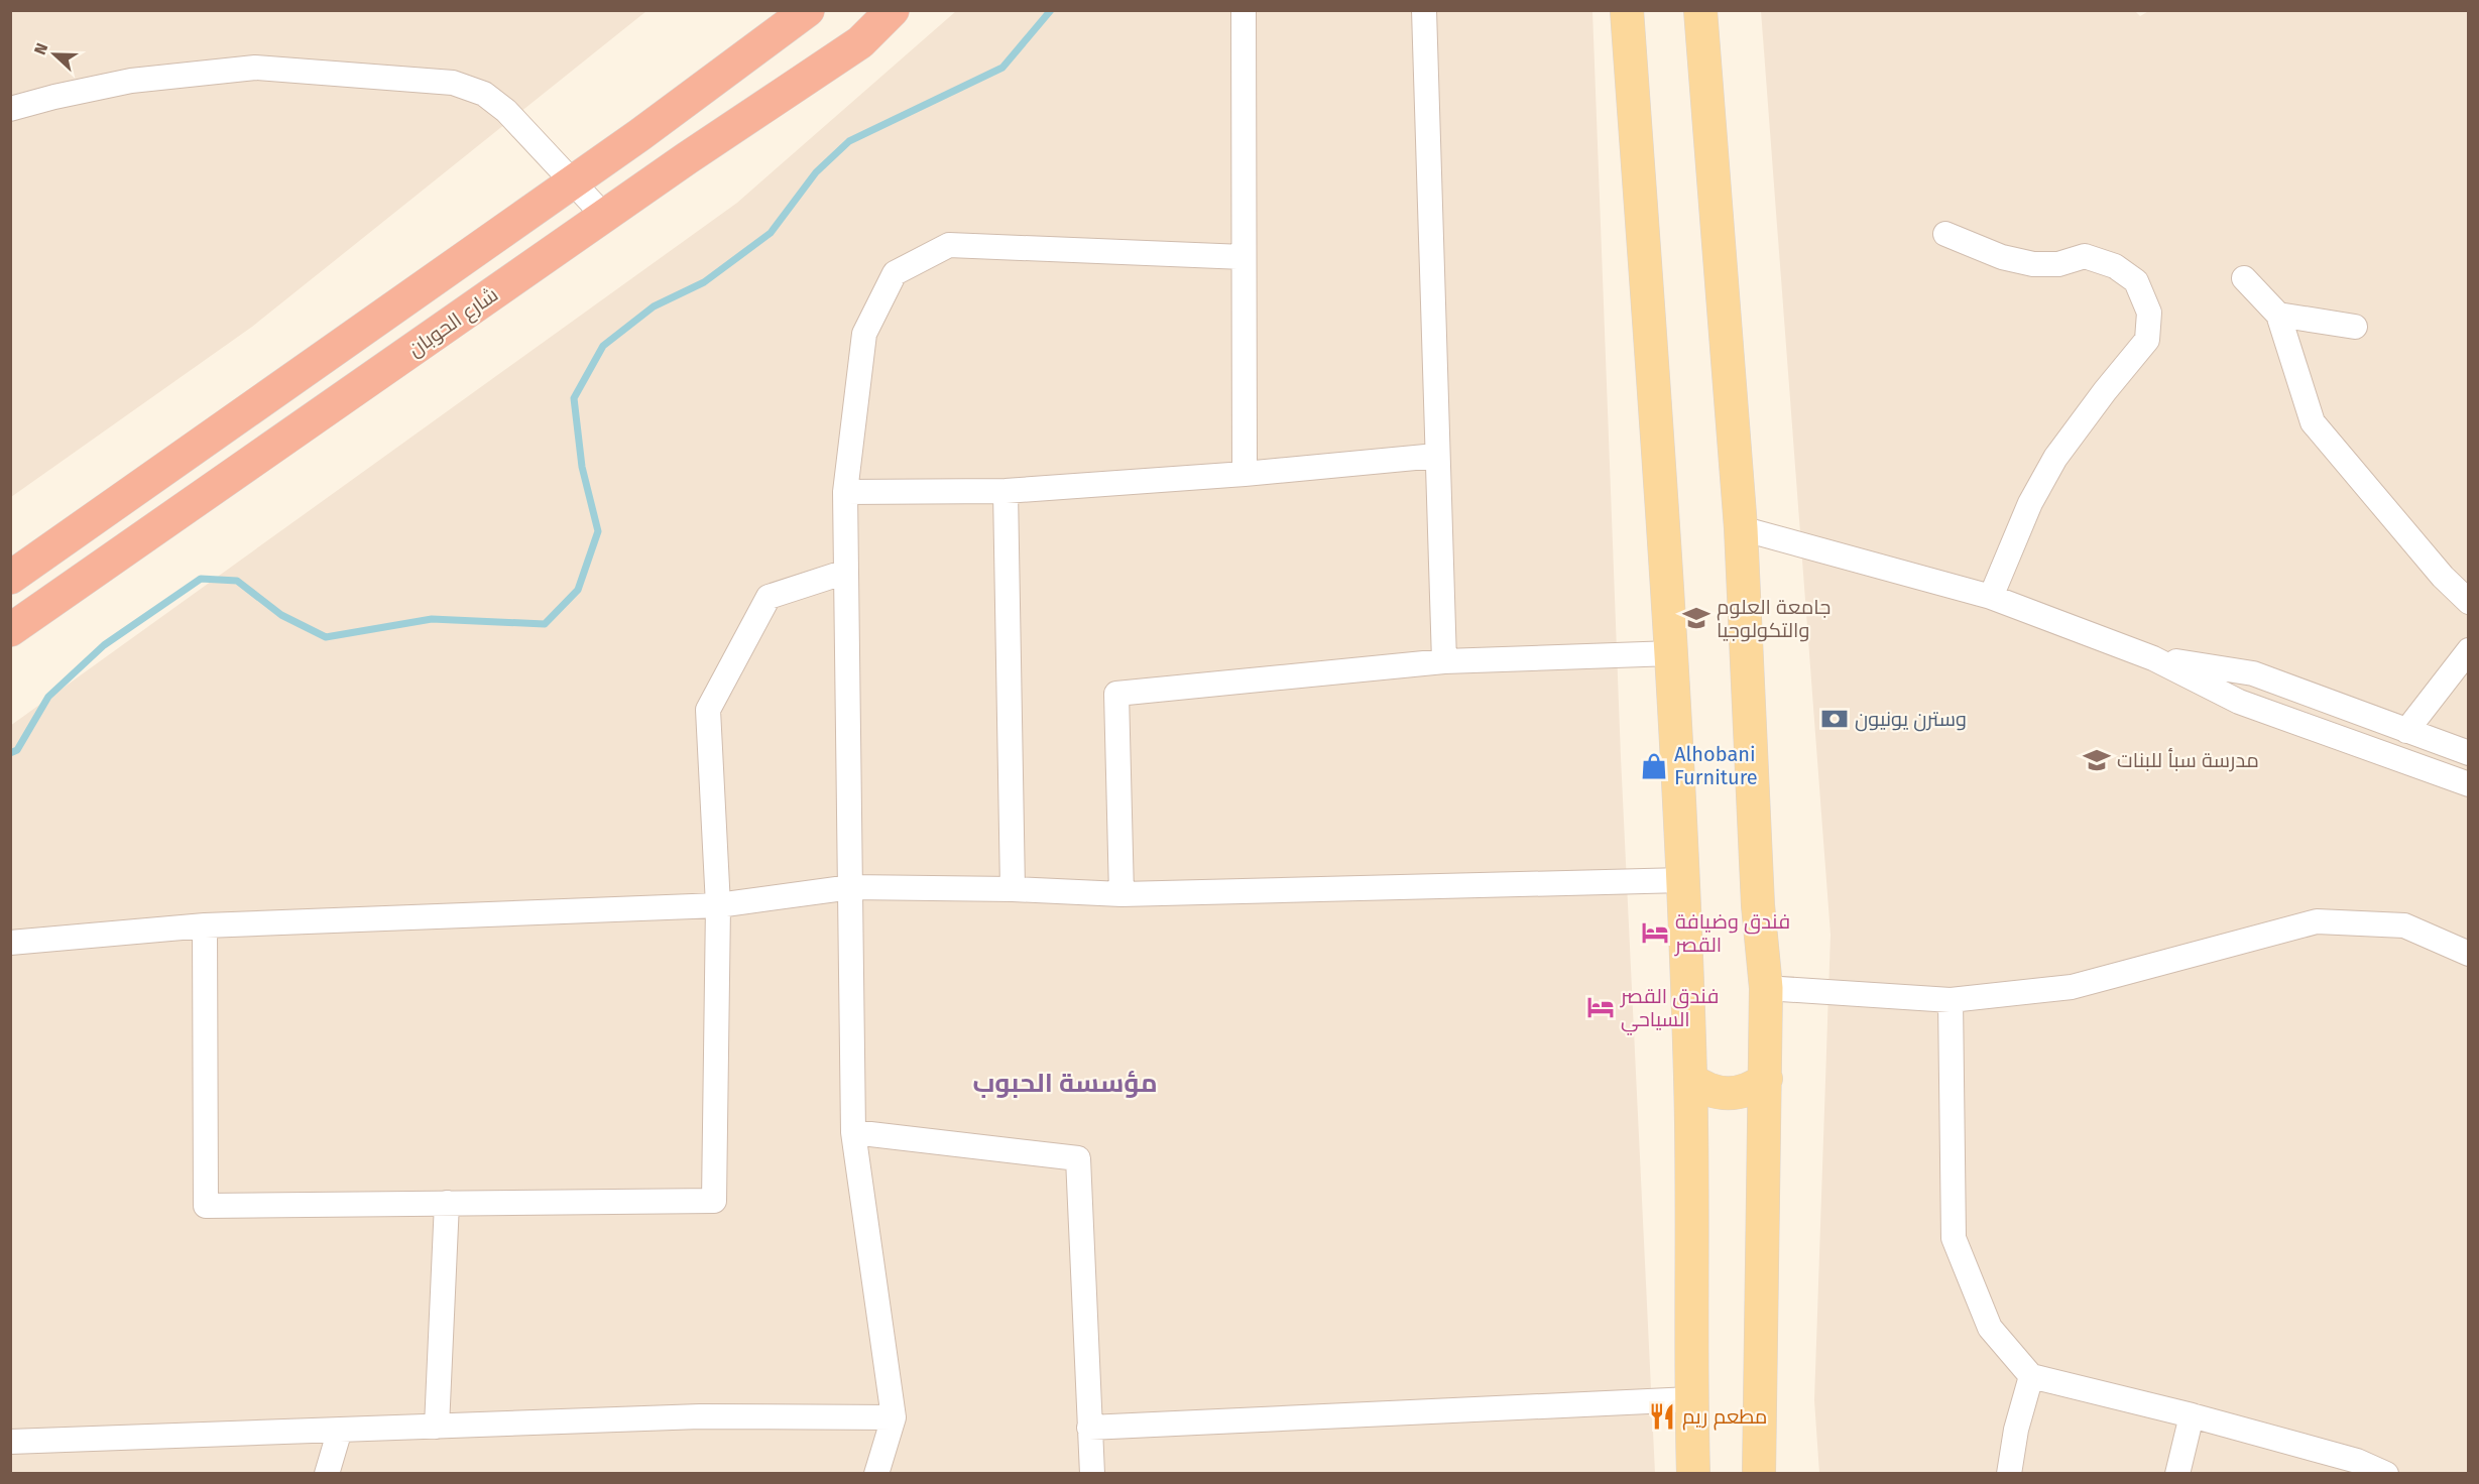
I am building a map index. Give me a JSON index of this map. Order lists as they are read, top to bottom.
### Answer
{
  "streets": {
    "highway": ["شارع الحوبان"]
  },
  "districts": ["مؤسسة الحبوب"],
  "places": {
    "school or university": ["جامعة العلوم والتكولوجيا", "مدرسة سبأ للبنات"],
    "bank": ["وسترن يونيون"],
    "shop": ["Alhobani Furniture"],
    "hotel": ["فندق وضيافة القصر", "فندق القصر السياحي"],
    "restaurant": ["مطعم ريم"]
  },
  "north": "left"
}
